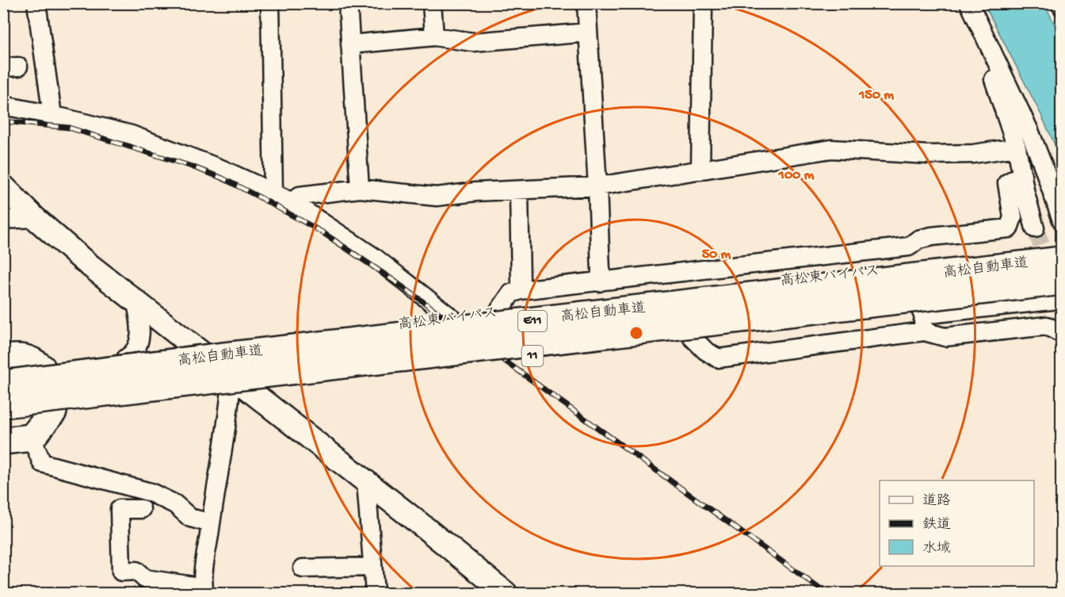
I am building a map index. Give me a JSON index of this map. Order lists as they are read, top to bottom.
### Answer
{
  "streets": {
    "highway": [
      "高松自動車道",
      "高松東バイパス",
      "E11",
      "11"
    ]
  },
  "legend": ["道路", "鉄道", "水域"],
  "rings": ["150 m", "100 m", "50 m"]
}
